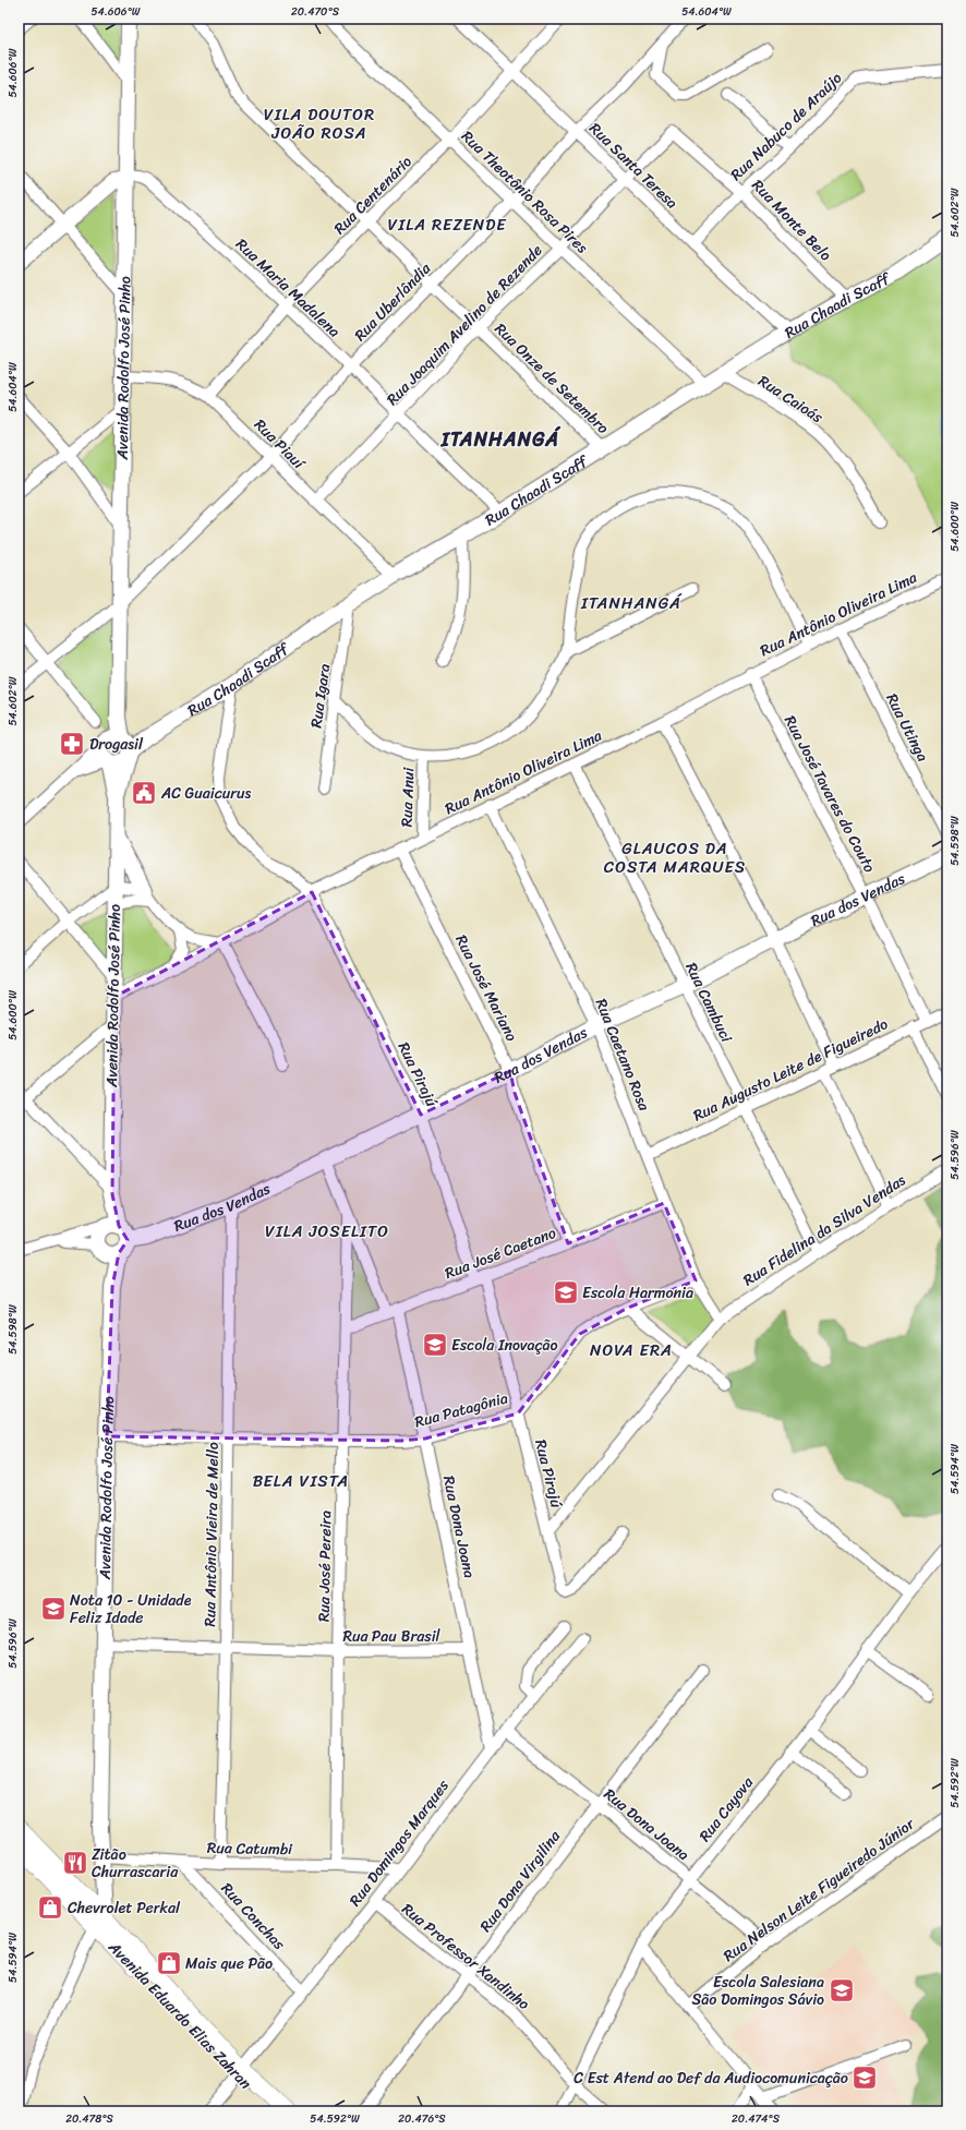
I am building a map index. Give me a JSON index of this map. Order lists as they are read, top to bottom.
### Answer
{
  "streets": {
    "main road": [
      "Rua Chaadi Scaff",
      "Avenida Rodolfo José Pinho",
      "Rua dos Vendas",
      "Avenida Eduardo Elias Zahran"
    ],
    "street": [
      "Rua Nabuco de Araújo",
      "Rua Santa Teresa",
      "Rua Theotônio Rosa Pires",
      "Rua Centenário",
      "Rua Monte Belo",
      "Rua Maria Madalena",
      "Rua Uberlândia",
      "Rua Joaquim Avelino de Rezende",
      "Rua Onze de Setembro",
      "Rua Caioás",
      "Rua Piauí",
      "Rua Antônio Oliveira Lima",
      "Rua Igara",
      "Rua Utinga",
      "Rua José Tavares do Couto",
      "Rua Anui",
      "Rua José Mariano",
      "Rua Cambuci",
      "Rua Caetano Rosa",
      "Rua Augusto Leite de Figueiredo",
      "Rua Pirajú",
      "Rua Fidelina da Silva Vendas",
      "Rua José Caetano",
      "Rua Patagônia",
      "Rua Dona Joana",
      "Rua Antônio Vieira de Mello",
      "Rua José Pereira",
      "Rua Pau Brasil",
      "Rua Cayova",
      "Rua Domingos Marques",
      "Rua Catumbi",
      "Rua Dona Virgilina",
      "Rua Nelson Leite Figueiredo Júnior",
      "Rua Conchas",
      "Rua Professor Xandinho"
    ]
  },
  "crossings": [
    ["Rua Nabuco de Araújo", "Rua Santa Teresa"],
    ["Rua Nabuco de Araújo", "Rua Monte Belo"],
    ["Rua Santa Teresa", "Rua Centenário"],
    ["Rua Santa Teresa", "Rua Uberlândia"],
    ["Rua Santa Teresa", "Rua Chaadi Scaff"],
    ["Rua Santa Teresa", "Rua Joaquim Avelino de Rezende"],
    ["Rua Theotônio Rosa Pires", "Rua Centenário"],
    ["Rua Theotônio Rosa Pires", "Rua Uberlândia"],
    ["Rua Theotônio Rosa Pires", "Rua Chaadi Scaff"],
    ["Rua Theotônio Rosa Pires", "Rua Joaquim Avelino de Rezende"],
    ["Rua Centenário", "Rua Maria Madalena"],
    ["Rua Centenário", "Rua Onze de Setembro"],
    ["Rua Centenário", "Rua Piauí"],
    ["Rua Monte Belo", "Rua Chaadi Scaff"],
    ["Rua Monte Belo", "Rua Joaquim Avelino de Rezende"],
    ["Rua Maria Madalena", "Rua Uberlândia"],
    ["Rua Maria Madalena", "Rua Chaadi Scaff"],
    ["Rua Maria Madalena", "Rua Joaquim Avelino de Rezende"],
    ["Rua Maria Madalena", "Avenida Rodolfo José Pinho"],
    ["Rua Uberlândia", "Avenida Rodolfo José Pinho"],
    ["Rua Uberlândia", "Rua Onze de Setembro"],
    ["Rua Uberlândia", "Rua Piauí"],
    ["Rua Chaadi Scaff", "Avenida Rodolfo José Pinho"],
    ["Rua Chaadi Scaff", "Rua Onze de Setembro"],
    ["Rua Chaadi Scaff", "Rua Caioás"],
    ["Rua Chaadi Scaff", "Rua Piauí"],
    ["Rua Chaadi Scaff", "Rua Igara"],
    ["Rua Joaquim Avelino de Rezende", "Rua Onze de Setembro"],
    ["Rua Joaquim Avelino de Rezende", "Rua Piauí"],
    ["Avenida Rodolfo José Pinho", "Rua Piauí"],
    ["Avenida Rodolfo José Pinho", "Rua Antônio Oliveira Lima"],
    ["Avenida Rodolfo José Pinho", "Rua dos Vendas"],
    ["Avenida Rodolfo José Pinho", "Rua Patagônia"],
    ["Avenida Rodolfo José Pinho", "Rua Pau Brasil"],
    ["Avenida Rodolfo José Pinho", "Rua Catumbi"],
    ["Avenida Rodolfo José Pinho", "Avenida Eduardo Elias Zahran"],
    ["Rua Antônio Oliveira Lima", "Rua Utinga"],
    ["Rua Antônio Oliveira Lima", "Rua José Tavares do Couto"],
    ["Rua Antônio Oliveira Lima", "Rua Anui"],
    ["Rua Antônio Oliveira Lima", "Rua José Mariano"],
    ["Rua Antônio Oliveira Lima", "Rua Cambuci"],
    ["Rua Antônio Oliveira Lima", "Rua Caetano Rosa"],
    ["Rua Antônio Oliveira Lima", "Rua Pirajú"],
    ["Rua José Tavares do Couto", "Rua dos Vendas"],
    ["Rua José Tavares do Couto", "Rua Augusto Leite de Figueiredo"],
    ["Rua dos Vendas", "Rua José Mariano"],
    ["Rua dos Vendas", "Rua Cambuci"],
    ["Rua dos Vendas", "Rua Caetano Rosa"],
    ["Rua dos Vendas", "Rua Pirajú"],
    ["Rua dos Vendas", "Rua Dona Joana"],
    ["Rua dos Vendas", "Rua Antônio Vieira de Mello"],
    ["Rua José Mariano", "Rua José Caetano"],
    ["Rua Cambuci", "Rua Augusto Leite de Figueiredo"],
    ["Rua Cambuci", "Rua Fidelina da Silva Vendas"],
    ["Rua Caetano Rosa", "Rua Augusto Leite de Figueiredo"],
    ["Rua Caetano Rosa", "Rua Fidelina da Silva Vendas"],
    ["Rua Caetano Rosa", "Rua José Caetano"],
    ["Rua Caetano Rosa", "Rua Patagônia"],
    ["Rua Pirajú", "Rua Fidelina da Silva Vendas"],
    ["Rua Pirajú", "Rua José Caetano"],
    ["Rua Pirajú", "Rua Patagônia"],
    ["Rua José Caetano", "Rua Dona Joana"],
    ["Rua José Caetano", "Rua José Pereira"],
    ["Rua Patagônia", "Rua Dona Joana"],
    ["Rua Patagônia", "Rua Antônio Vieira de Mello"],
    ["Rua Patagônia", "Rua José Pereira"],
    ["Rua Dona Joana", "Rua José Pereira"],
    ["Rua Dona Joana", "Rua Pau Brasil"],
    ["Rua Dona Joana", "Rua Cayova"],
    ["Rua Dona Joana", "Rua Domingos Marques"],
    ["Rua Dona Joana", "Rua Dona Virgilina"],
    ["Rua Dona Joana", "Rua Nelson Leite Figueiredo Júnior"],
    ["Rua Antônio Vieira de Mello", "Rua Pau Brasil"],
    ["Rua Antônio Vieira de Mello", "Rua Catumbi"],
    ["Rua José Pereira", "Rua Pau Brasil"],
    ["Rua José Pereira", "Rua Catumbi"],
    ["Rua Cayova", "Rua Professor Xandinho"],
    ["Rua Domingos Marques", "Rua Catumbi"],
    ["Rua Domingos Marques", "Rua Conchas"],
    ["Rua Domingos Marques", "Rua Professor Xandinho"],
    ["Rua Domingos Marques", "Avenida Eduardo Elias Zahran"],
    ["Rua Catumbi", "Rua Conchas"],
    ["Rua Dona Virgilina", "Rua Professor Xandinho"]
  ],
  "districts": [
    "VILA DOUTOR JOÃO ROSA",
    "VILA REZENDE",
    "ITANHANGÁ",
    "ITANHANGÁ",
    "GLAUCOS DA COSTA MARQUES",
    "VILA JOSELITO",
    "NOVA ERA",
    "BELA VISTA"
  ],
  "places": {
    "pharmacy": ["Drogasil"],
    "public building": ["AC Guaicurus"],
    "school or university": [
      "Escola Harmonia",
      "Escola Inovação",
      "Nota 10 - Unidade Feliz Idade",
      "Escola Salesiana São Domingos Sávio",
      "C Est Atend ao Def da Audiocomunicação"
    ],
    "restaurant": ["Zitão Churrascaria"],
    "shop": ["Chevrolet Perkal", "Mais que Pão"]
  },
  "coordinates": [
    "54.606°W",
    "20.470°S",
    "54.604°W",
    "54.602°W",
    "54.600°W",
    "54.598°W",
    "54.596°W",
    "54.594°W",
    "54.592°W",
    "20.478°S",
    "20.476°S",
    "20.474°S"
  ]
}
